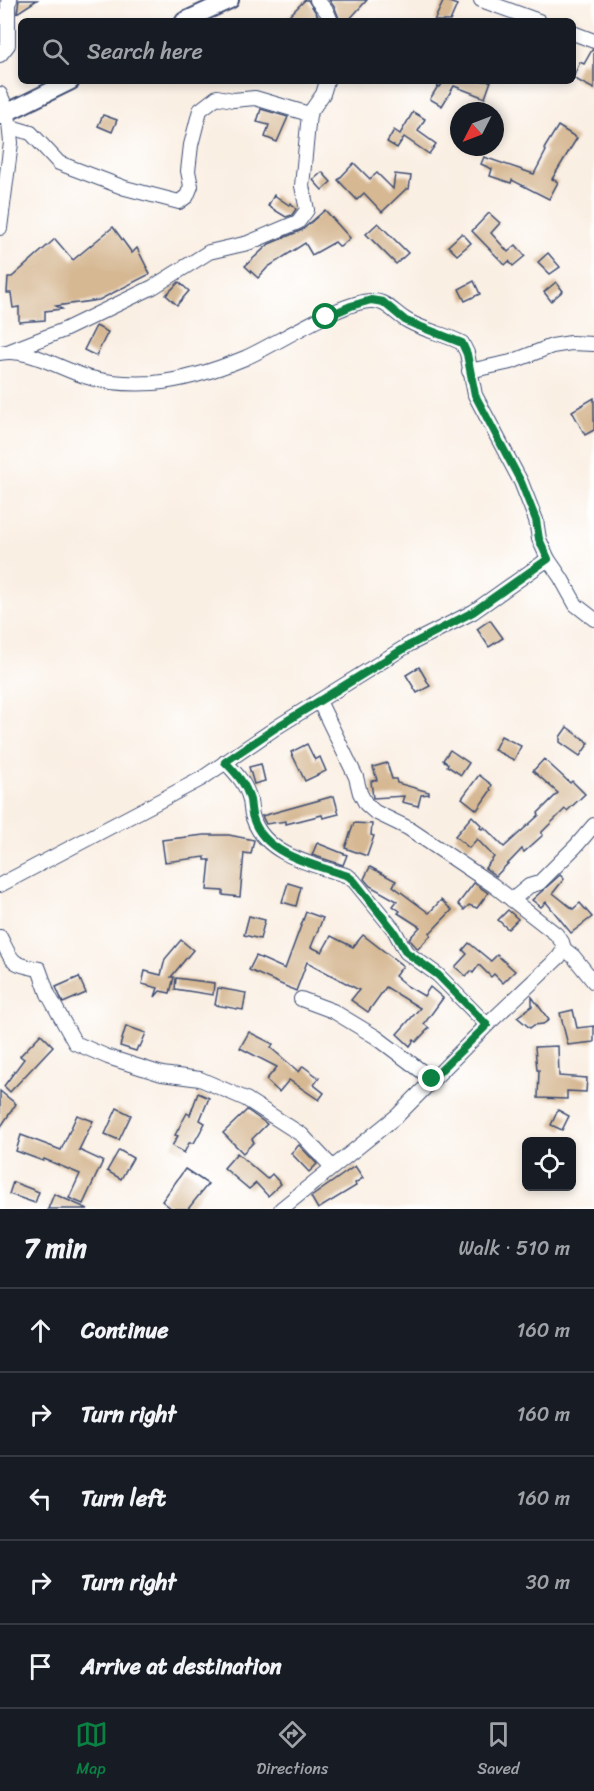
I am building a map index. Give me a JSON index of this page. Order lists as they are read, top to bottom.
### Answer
{
  "north": "bottom left",
  "page": {
    "search": "Search here",
    "heading": ["7 min", "Walk · 510 m"],
    "list": [
      ["Continue", "160 m"],
      ["Turn right", "160 m"],
      ["Turn left", "160 m"],
      ["Turn right", "30 m"],
      "Arrive at destination"
    ],
    "nav": ["Map", "Directions", "Saved"]
  }
}
